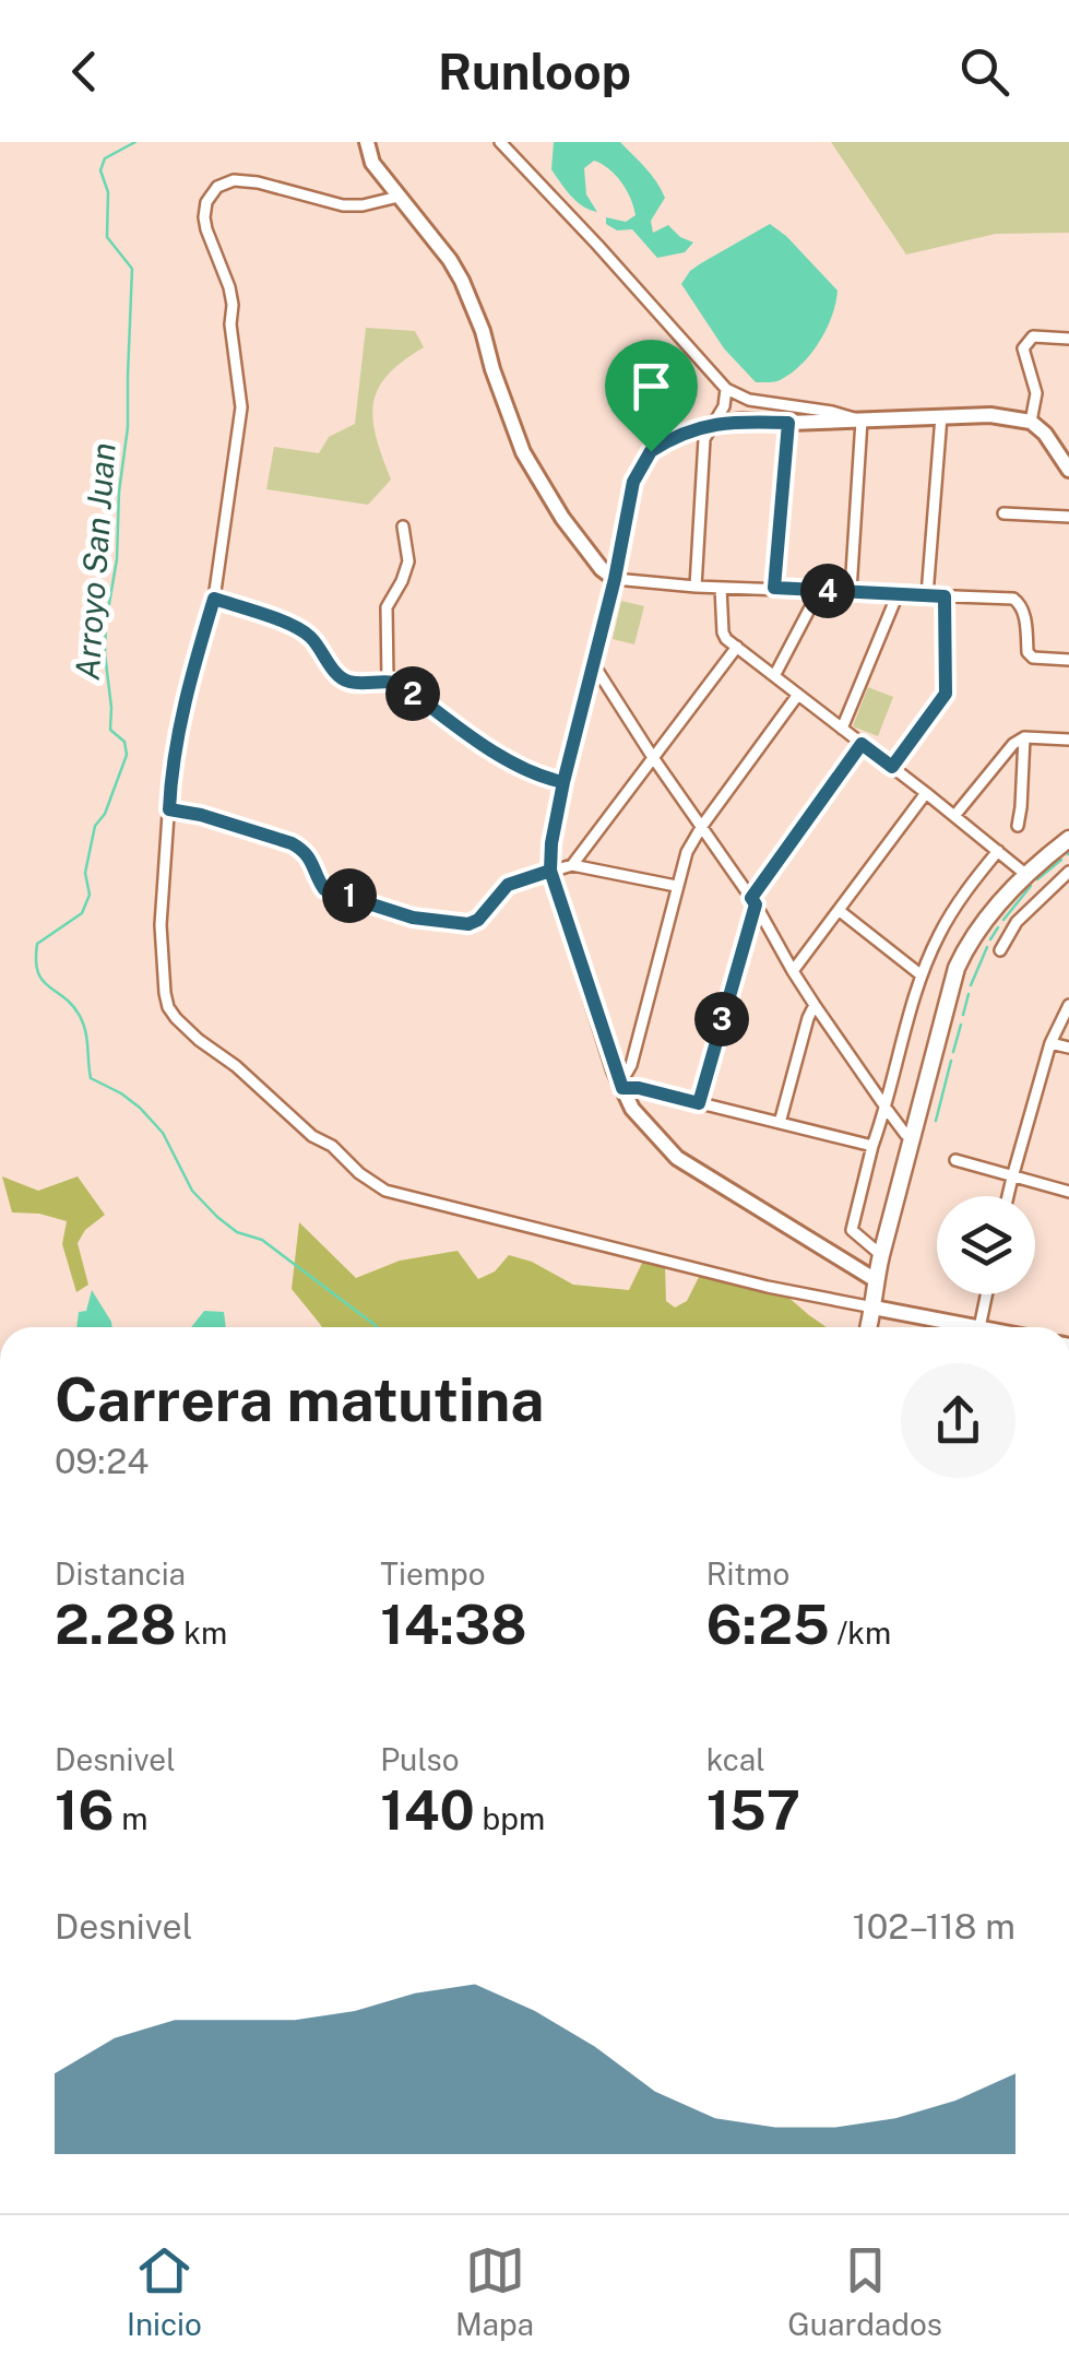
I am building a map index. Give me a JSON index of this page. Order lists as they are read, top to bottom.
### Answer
{
  "water": ["Arroyo San Juan"],
  "page": {
    "header": "Runloop",
    "pins": [
      "4",
      "2",
      "1",
      "3"
    ],
    "heading": ["Carrera matutina", "09:24"],
    "stats": [
      ["Distancia", "2.28 km"],
      ["Tiempo", "14:38"],
      ["Ritmo", "6:25 /km"],
      ["Desnivel", "16 m"],
      ["Pulso", "140 bpm"],
      ["kcal", "157"]
    ],
    "chart": ["Desnivel", "102–118 m"],
    "tabs": ["Inicio", "Mapa", "Guardados"]
  }
}
